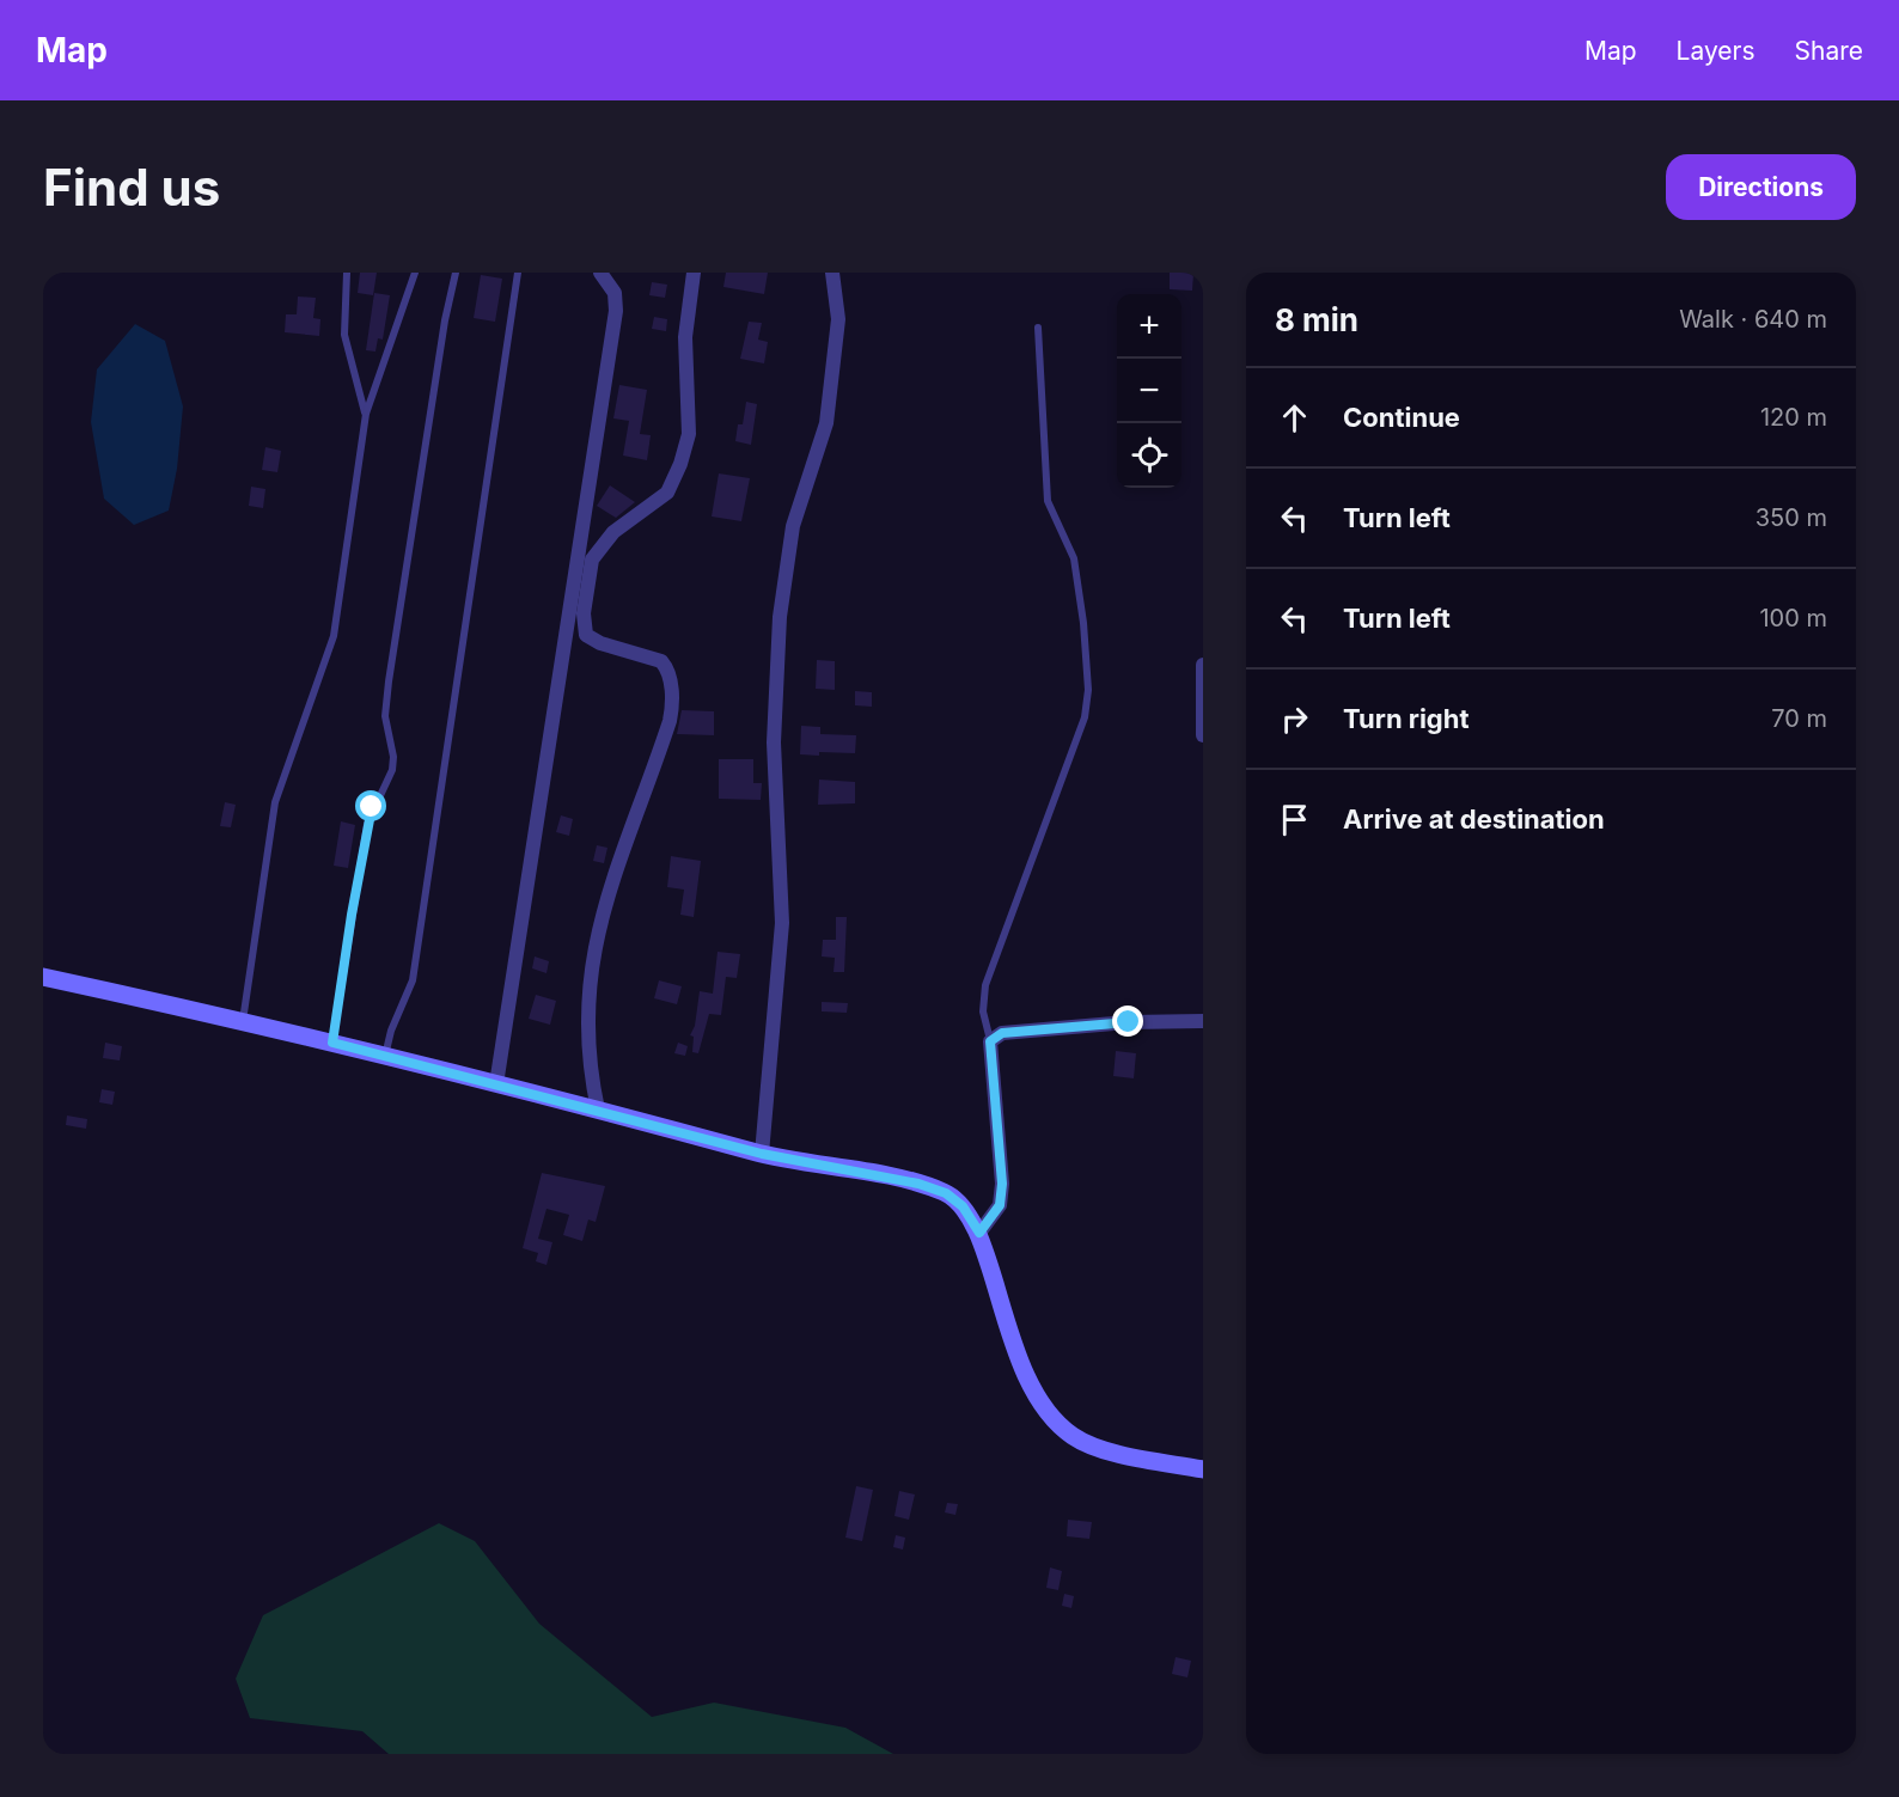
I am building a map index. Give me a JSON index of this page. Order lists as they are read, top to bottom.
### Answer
{
  "page": {
    "header": "Map",
    "nav": ["Map", "Layers", "Share"],
    "buttons": "Directions",
    "title": "Find us",
    "heading": ["8 min", "Walk · 640 m"],
    "map_buttons": ["+", "−"],
    "list": [
      ["Continue", "120 m"],
      ["Turn left", "350 m"],
      ["Turn left", "100 m"],
      ["Turn right", "70 m"],
      "Arrive at destination"
    ]
  }
}
